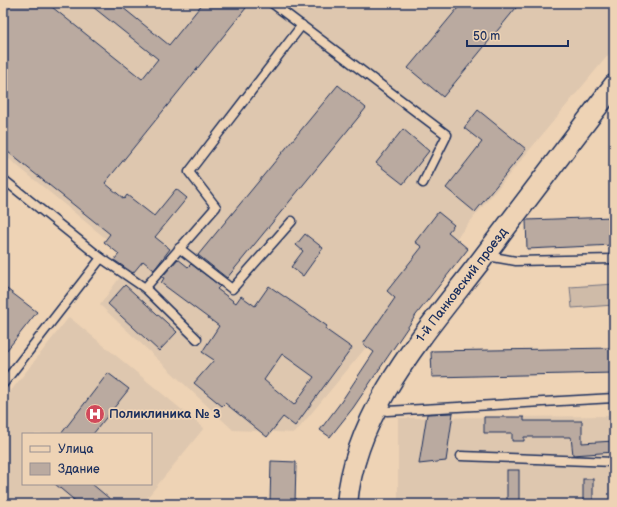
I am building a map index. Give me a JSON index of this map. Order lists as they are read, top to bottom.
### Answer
{
  "streets": {
    "street": ["1-й Панковский проезд"]
  },
  "places": {
    "hospital": ["Поликлиника № 3"]
  },
  "legend": ["Улица", "Здание"],
  "scale_bar": "50 m"
}
